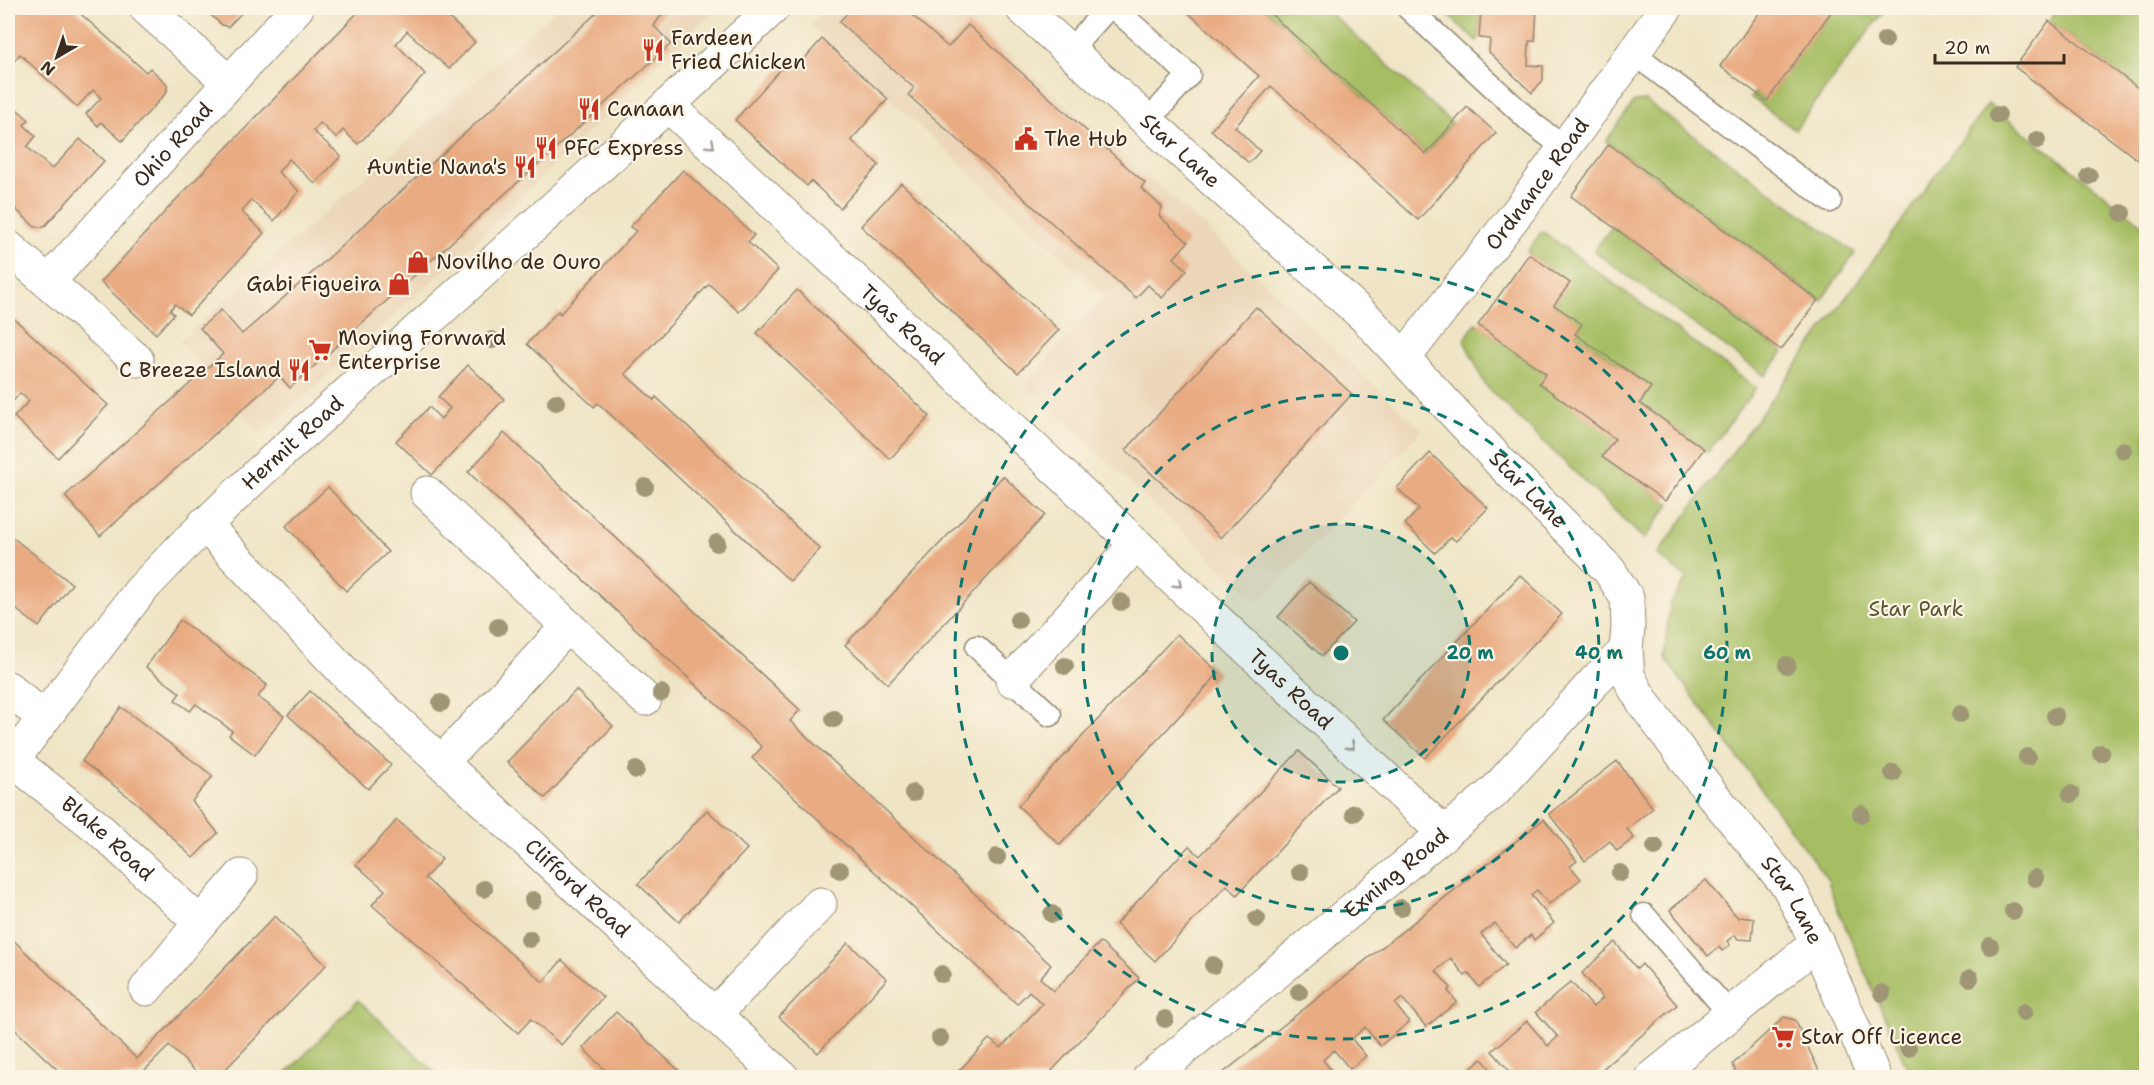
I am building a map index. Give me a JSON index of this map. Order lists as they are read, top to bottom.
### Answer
{
  "streets": {
    "street": [
      "Ohio Road",
      "Star Lane",
      "Ordnance Road",
      "Tyas Road",
      "Hermit Road",
      "Blake Road",
      "Exning Road",
      "Clifford Road"
    ]
  },
  "crossings": [
    ["Star Lane", "Ordnance Road"],
    ["Star Lane", "Exning Road"],
    ["Tyas Road", "Hermit Road"],
    ["Tyas Road", "Exning Road"],
    ["Hermit Road", "Blake Road"],
    ["Hermit Road", "Clifford Road"]
  ],
  "one_way": ["Tyas Road"],
  "parks": ["Star Park"],
  "places": {
    "restaurant": [
      "Fardeen Fried Chicken",
      "Canaan",
      "PFC Express",
      "Auntie Nana's",
      "C Breeze Island"
    ],
    "public building": ["The Hub"],
    "shop": ["Novilho de Ouro", "Gabi Figueira"],
    "supermarket": ["Moving Forward Enterprise", "Star Off Licence"]
  },
  "scale_bar": "20 m",
  "north": "bottom left",
  "rings": ["20 m", "40 m", "60 m"]
}
